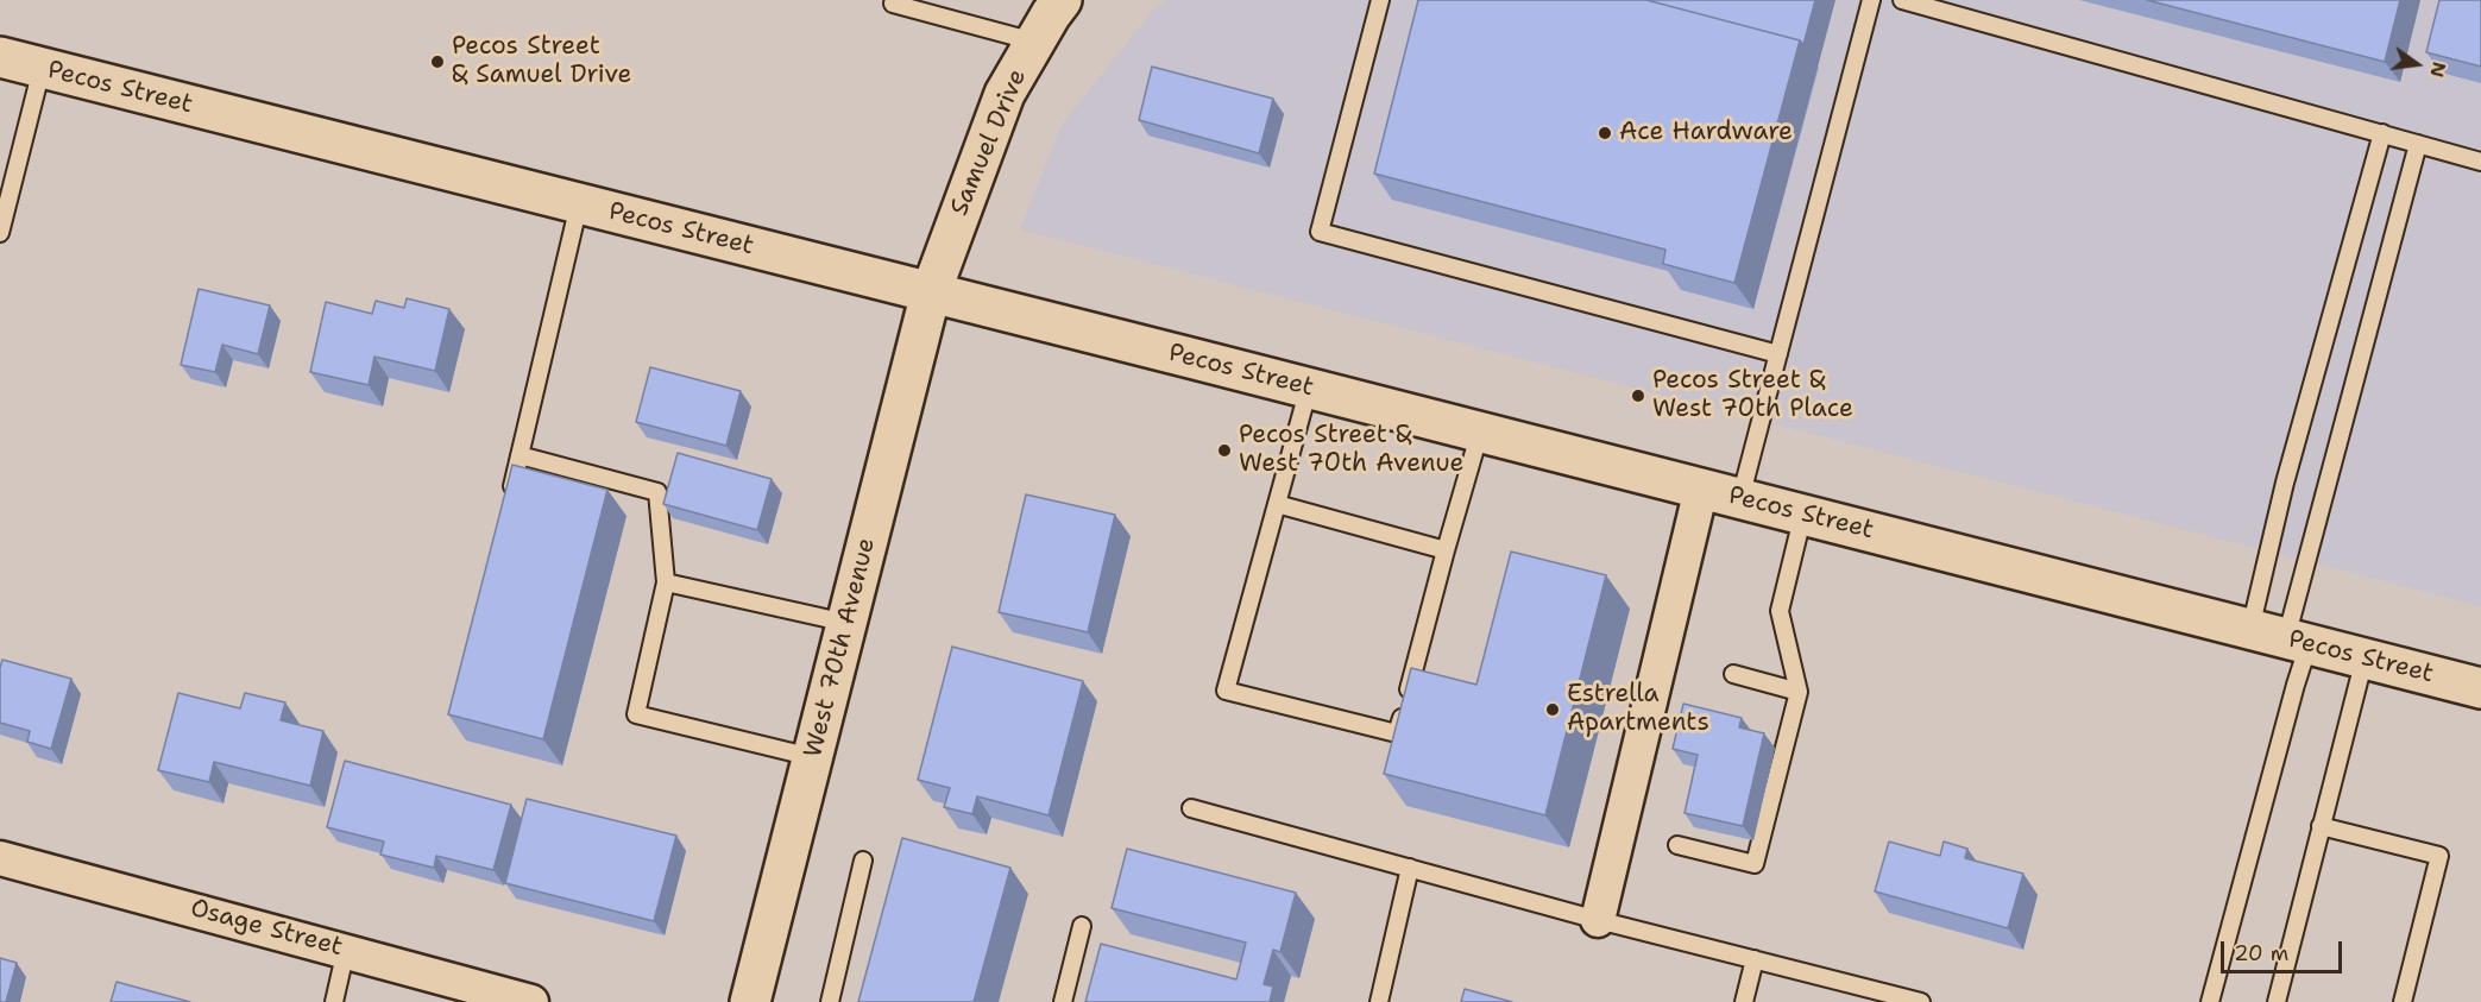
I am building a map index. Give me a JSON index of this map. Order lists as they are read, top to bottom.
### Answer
{
  "streets": {
    "main road": ["Pecos Street", "Samuel Drive", "West 70th Avenue"],
    "street": ["Osage Street"]
  },
  "crossings": [
    ["Pecos Street", "Samuel Drive"],
    ["Pecos Street", "West 70th Avenue"],
    ["Samuel Drive", "West 70th Avenue"]
  ],
  "places": [
    "Pecos Street & Samuel Drive",
    "Ace Hardware",
    "Pecos Street & West 70th Place",
    "Pecos Street & West 70th Avenue",
    "Estrella Apartments"
  ],
  "scale_bar": "20 m",
  "north": "right"
}
